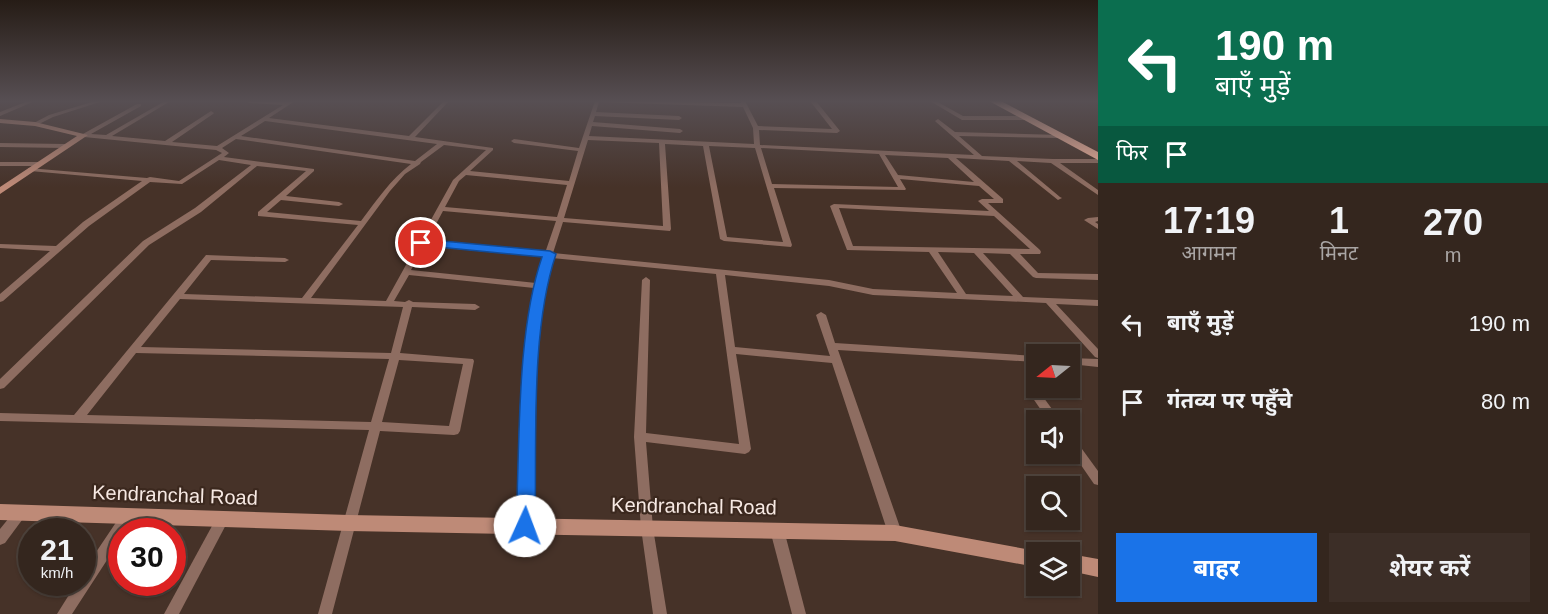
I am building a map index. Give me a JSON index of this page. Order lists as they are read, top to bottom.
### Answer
{
  "streets": {
    "street": ["Kendranchal Road"]
  },
  "north": "left",
  "page": {
    "turn": ["190 m", "बाएँ मुड़ें"],
    "then": "फिर",
    "eta": [
      "17:19",
      "आगमन",
      "1",
      "मिनट",
      "270",
      "m"
    ],
    "list": [
      {
        "name": "बाएँ मुड़ें",
        "value": "190 m"
      },
      {
        "name": "गंतव्य पर पहुँचे",
        "value": "80 m"
      }
    ],
    "speed": "21 km/h",
    "limit": "30",
    "buttons": ["बाहर", "शेयर करें"]
  }
}
